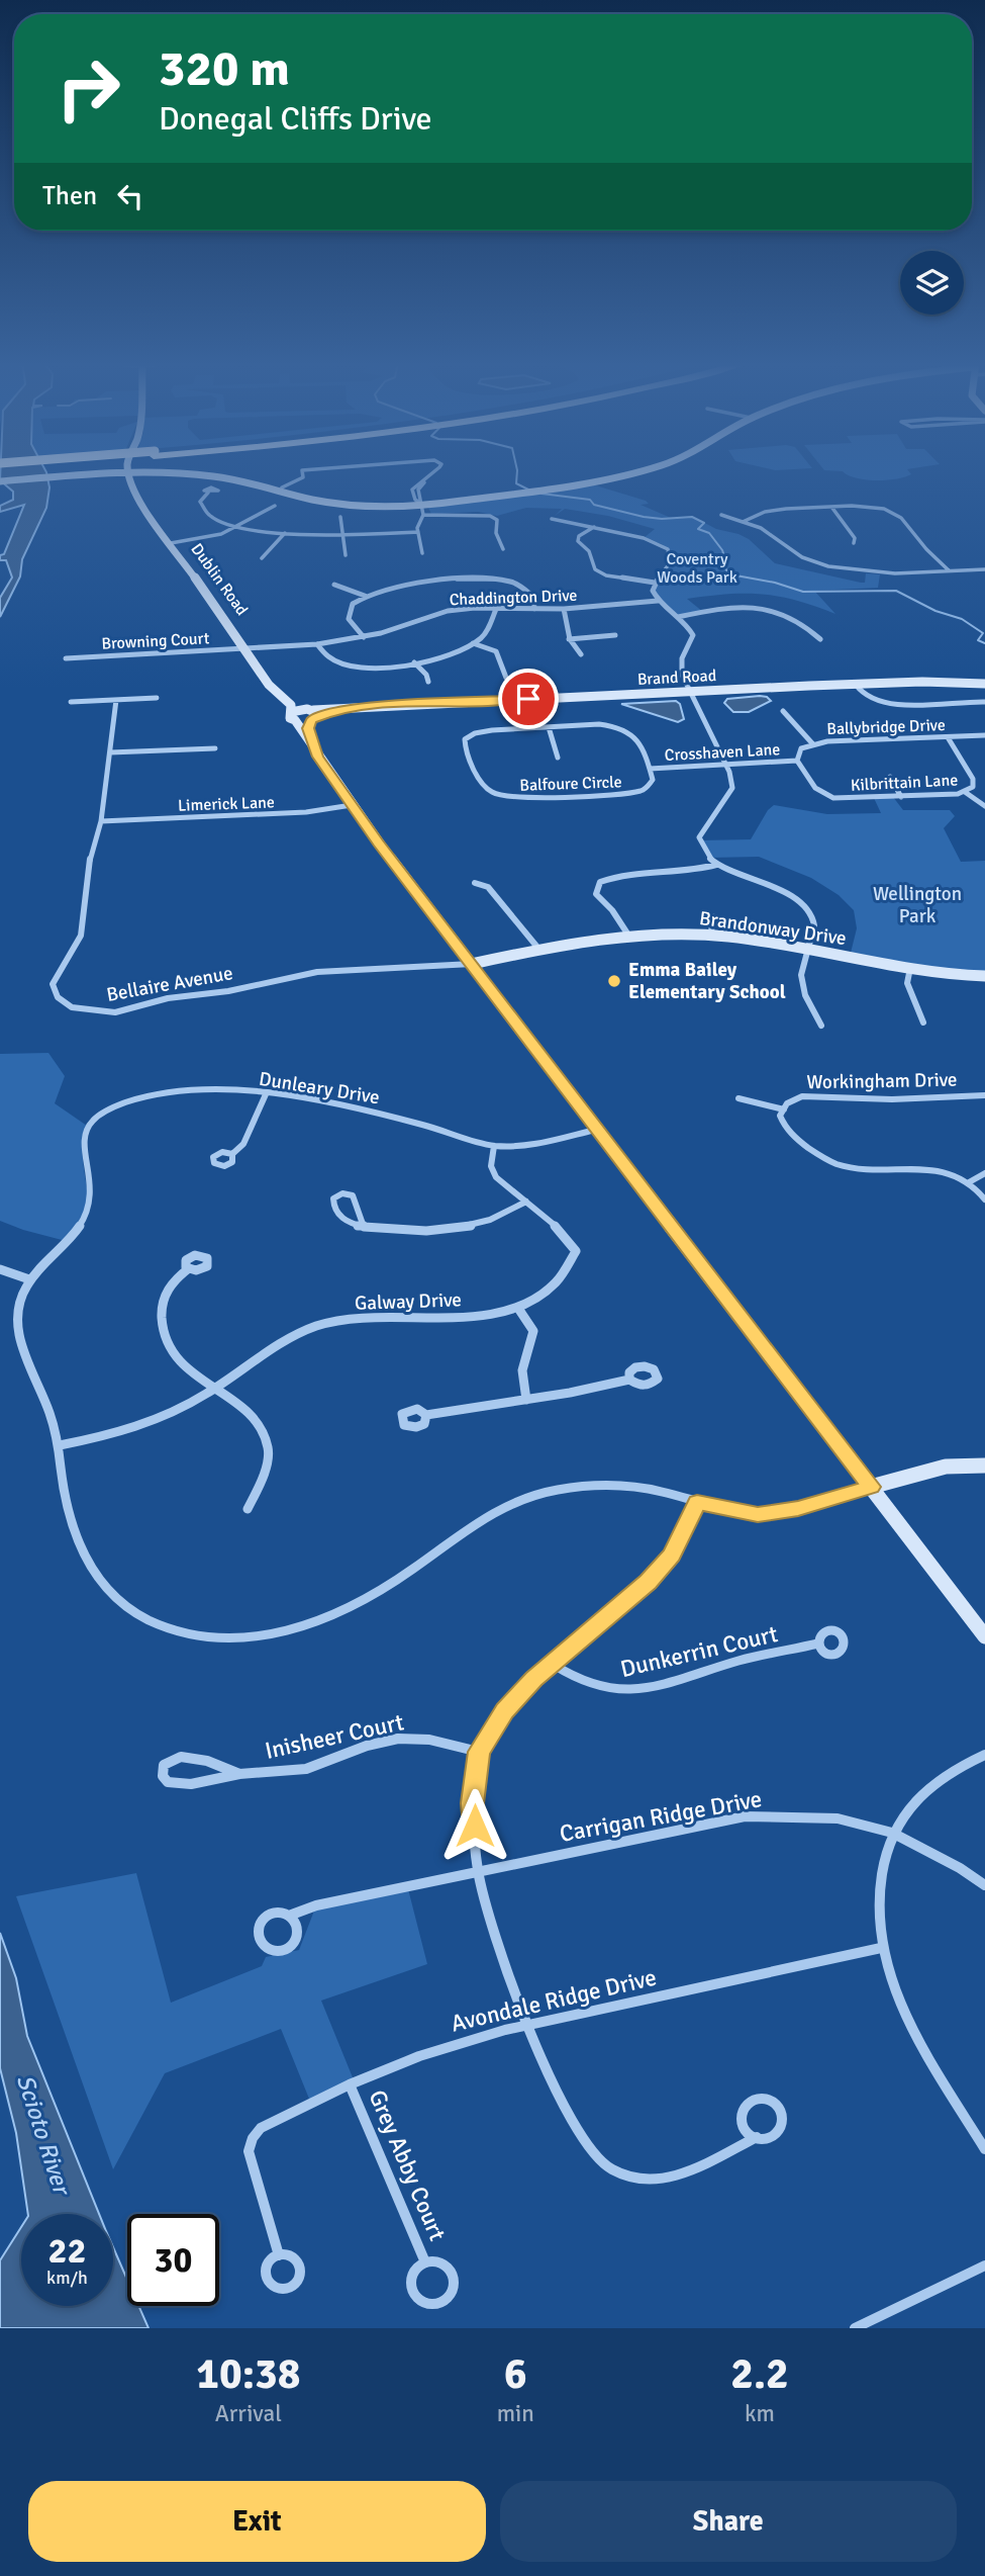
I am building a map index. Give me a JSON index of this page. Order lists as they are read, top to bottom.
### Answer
{
  "streets": {
    "main road": ["Dublin Road", "Brand Road", "Brandonway Drive"],
    "street": [
      "Chaddington Drive",
      "Browning Court",
      "Ballybridge Drive",
      "Crosshaven Lane",
      "Kilbrittain Lane",
      "Balfoure Circle",
      "Limerick Lane",
      "Bellaire Avenue",
      "Workingham Drive",
      "Dunleary Drive",
      "Galway Drive",
      "Dunkerrin Court",
      "Inisheer Court",
      "Carrigan Ridge Drive",
      "Avondale Ridge Drive",
      "Grey Abby Court"
    ]
  },
  "crossings": [
    ["Dublin Road", "Chaddington Drive"],
    ["Dublin Road", "Browning Court"],
    ["Dublin Road", "Brand Road"],
    ["Dublin Road", "Limerick Lane"],
    ["Dublin Road", "Brandonway Drive"],
    ["Dublin Road", "Bellaire Avenue"],
    ["Dublin Road", "Dunleary Drive"],
    ["Chaddington Drive", "Browning Court"],
    ["Ballybridge Drive", "Crosshaven Lane"],
    ["Ballybridge Drive", "Kilbrittain Lane"],
    ["Crosshaven Lane", "Kilbrittain Lane"],
    ["Crosshaven Lane", "Balfoure Circle"],
    ["Limerick Lane", "Bellaire Avenue"],
    ["Brandonway Drive", "Bellaire Avenue"],
    ["Dunleary Drive", "Galway Drive"],
    ["Avondale Ridge Drive", "Grey Abby Court"]
  ],
  "water": ["Scioto River"],
  "parks": ["Coventry Woods Park", "Wellington Park"],
  "places": ["Emma Bailey Elementary School"],
  "page": {
    "turn": ["320 m", "Donegal Cliffs Drive"],
    "then": "Then",
    "speed": "22 km/h",
    "limit": "30",
    "eta": [
      "10:38",
      "Arrival",
      "6",
      "min",
      "2.2",
      "km"
    ],
    "buttons": ["Exit", "Share"]
  }
}
